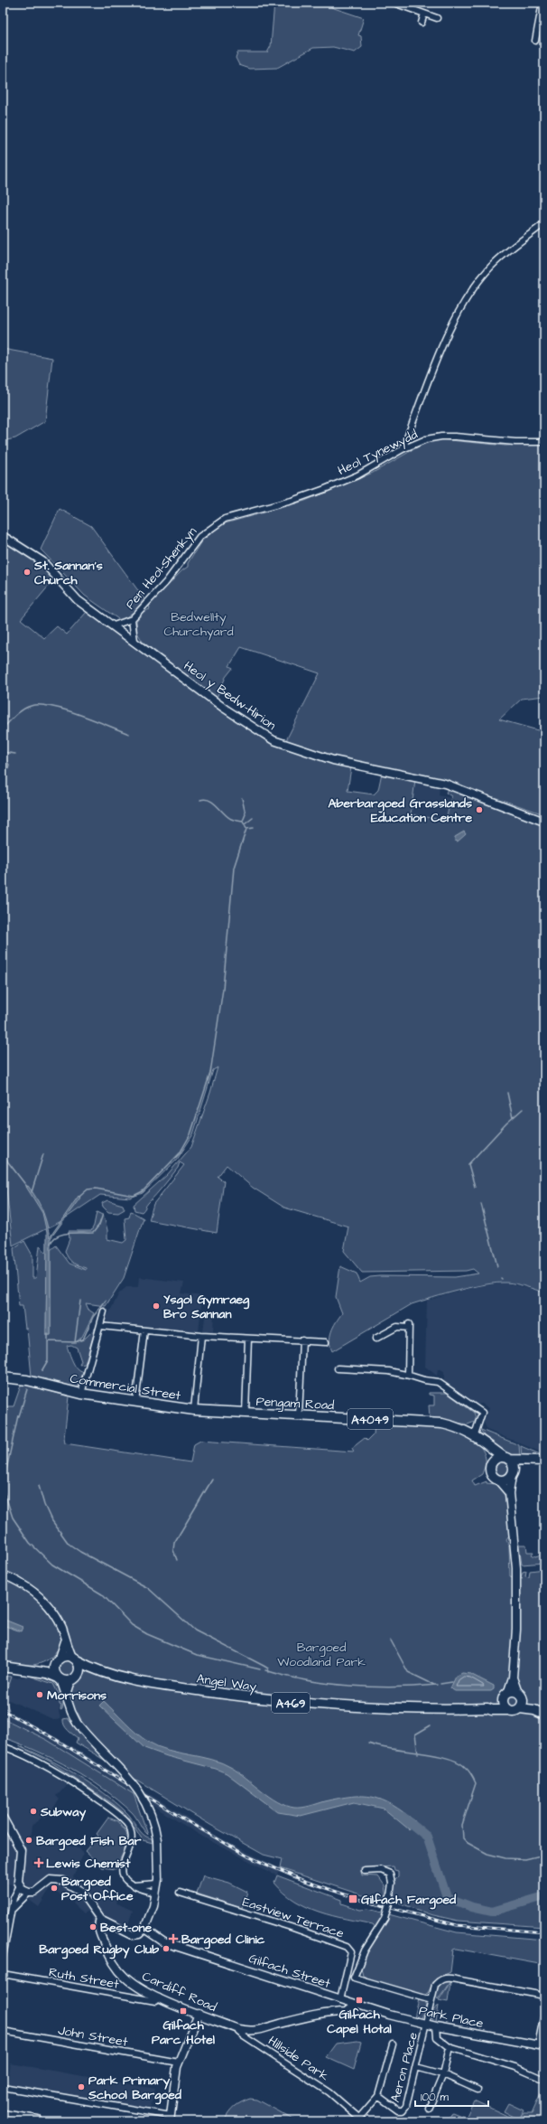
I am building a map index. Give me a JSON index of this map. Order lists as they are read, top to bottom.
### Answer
{
  "streets": {
    "main road": [
      "Commercial Street",
      "Pengam Road",
      "A4049",
      "Angel Way",
      "A469"
    ],
    "street": [
      "Heol Tynewydd",
      "Pen Heol-Shenkyn",
      "Heol y Bedw-Hirion",
      "Eastview Terrace",
      "Gilfach Street",
      "Ruth Street",
      "Cardiff Road",
      "Park Place",
      "John Street",
      "Hillside Park",
      "Aeron Place"
    ]
  },
  "crossings": [
    ["Heol Tynewydd", "Pen Heol-Shenkyn"],
    ["Pen Heol-Shenkyn", "Heol y Bedw-Hirion"],
    ["Commercial Street", "Pengam Road"],
    ["Angel Way", "A469"],
    ["Eastview Terrace", "Gilfach Street"],
    ["Gilfach Street", "Park Place"],
    ["Ruth Street", "Cardiff Road"],
    ["Cardiff Road", "Hillside Park"],
    ["Park Place", "Aeron Place"]
  ],
  "parks": ["Bedwellty Churchyard", "Bargoed Woodland Park"],
  "places": {
    "other": [
      "St. Sannan's Church",
      "Aberbargoed Grasslands Education Centre",
      "Ysgol Gymraeg Bro Sannan",
      "Morrisons",
      "Subway",
      "Bargoed Fish Bar",
      "Bargoed Post Office",
      "Best-one",
      "Bargoed Rugby Club",
      "Park Primary School Bargoed"
    ],
    "health": ["Lewis Chemist", "Bargoed Clinic"],
    "transit": ["Gilfach Fargoed", "Gilfach Capel Hotal", "Gilfach Parc Hotel"]
  },
  "scale_bar": "100 m"
}
